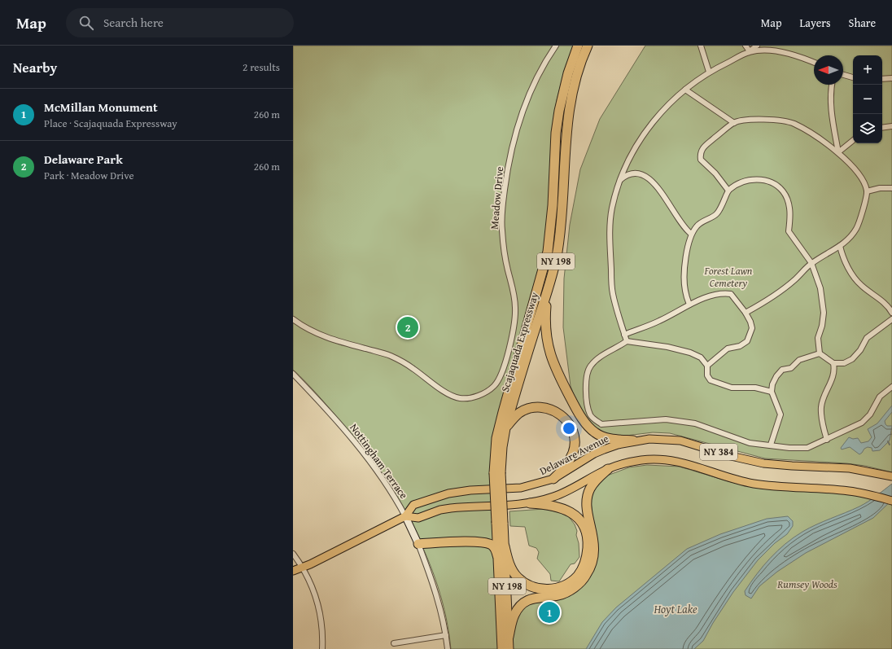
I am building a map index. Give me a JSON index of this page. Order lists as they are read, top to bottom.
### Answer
{
  "streets": {
    "highway": ["NY 198", "Scajaquada Expressway"],
    "main road": ["NY 384", "Delaware Avenue"],
    "street": ["Meadow Drive", "Nottingham Terrace"]
  },
  "crossings": [
    ["Delaware Avenue", "Nottingham Terrace"]
  ],
  "water": ["Hoyt Lake"],
  "parks": ["Forest Lawn Cemetery", "Rumsey Woods"],
  "north": "left",
  "page": {
    "header": "Map",
    "search": "Search here",
    "nav": ["Map", "Layers", "Share"],
    "heading": ["Nearby", "2 results"],
    "map_buttons": ["+", "−"],
    "list": [
      {
        "mark": "1",
        "name": "McMillan Monument",
        "note": "Place · Scajaquada Expressway",
        "value": "260 m"
      },
      {
        "mark": "2",
        "name": "Delaware Park",
        "note": "Park · Meadow Drive",
        "value": "260 m"
      }
    ],
    "pins": ["2", "1"]
  }
}
